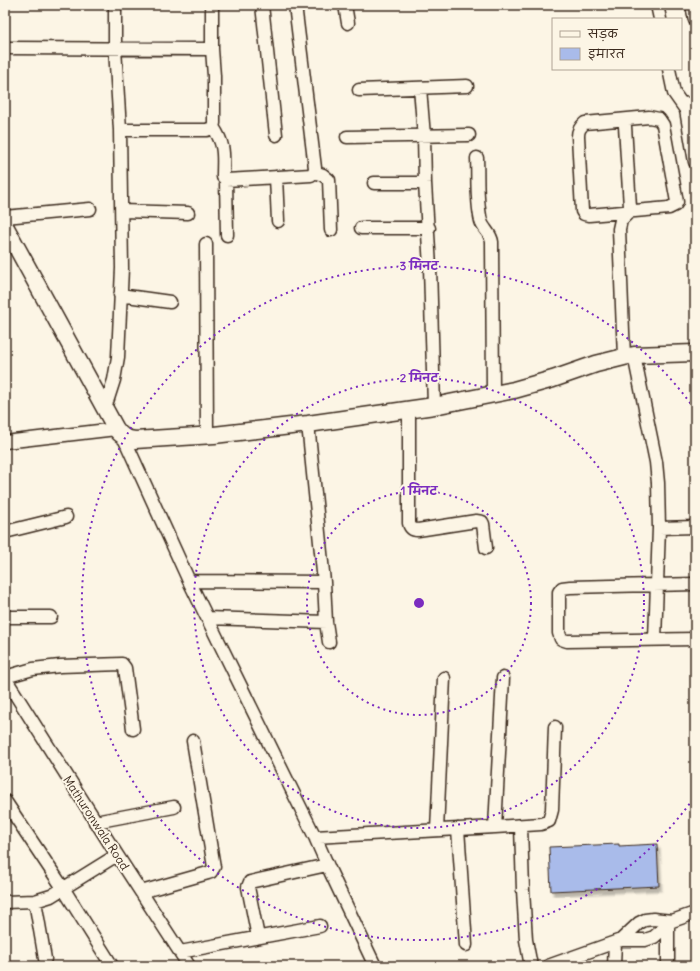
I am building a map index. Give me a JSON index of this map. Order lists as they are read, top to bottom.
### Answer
{
  "streets": {
    "street": ["Mathuronwala Road"]
  },
  "legend": ["सड़क", "इमारत"],
  "rings": ["3 मिनट", "2 मिनट", "1 मिनट"]
}
